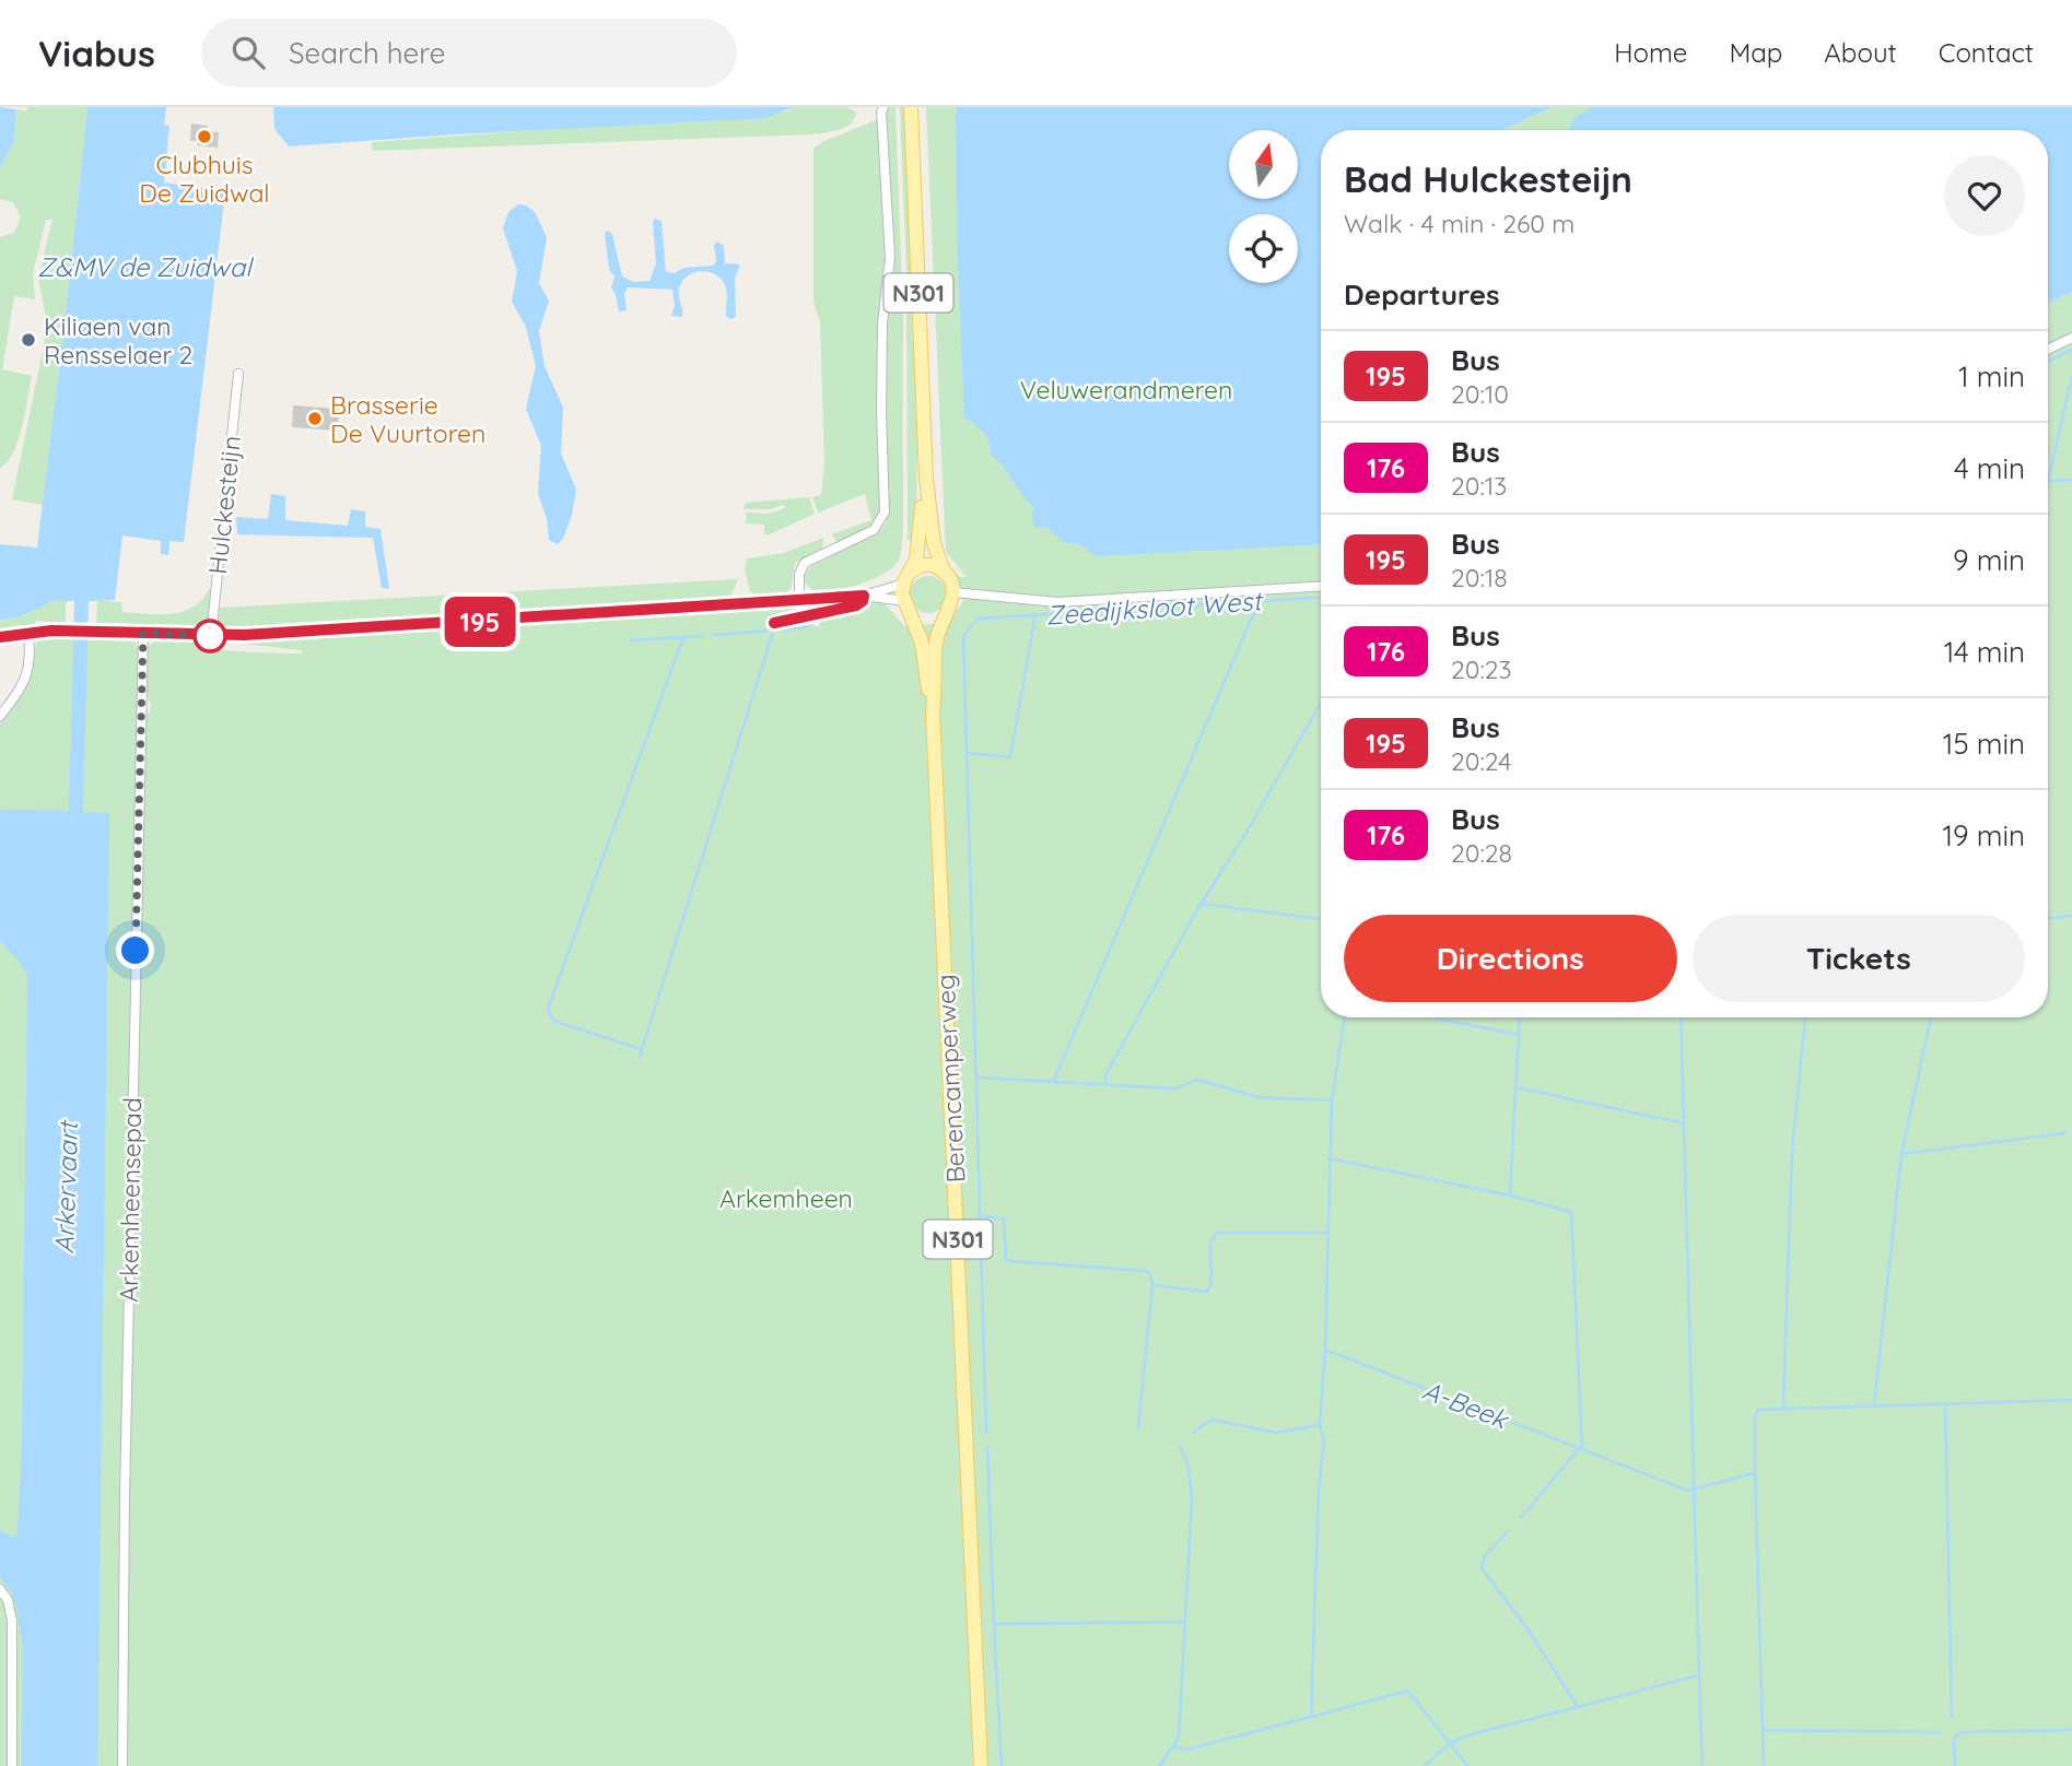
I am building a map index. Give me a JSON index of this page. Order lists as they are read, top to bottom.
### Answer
{
  "streets": {
    "main road": ["N301", "Berencamperweg"],
    "street": ["Hulckesteijn", "Arkemheensepad"]
  },
  "crossings": [
    ["N301", "Berencamperweg"]
  ],
  "water": [
    "Z&MV de Zuidwal",
    "Zeedijksloot West",
    "Arkervaart",
    "A-Beek"
  ],
  "parks": ["Veluwerandmeren", "Arkemheen"],
  "places": ["Clubhuis De Zuidwal", "Kiliaen van Rensselaer 2", "Brasserie De Vuurtoren"],
  "lines": ["bus line 195"],
  "north": "top",
  "page": {
    "header": "Viabus",
    "search": "Search here",
    "nav": [
      "Home",
      "Map",
      "About",
      "Contact"
    ],
    "on_map": "195",
    "heading": [
      ["Bad Hulckesteijn", "Walk · 4 min · 260 m"],
      "Departures"
    ],
    "list": [
      {
        "mark": "195",
        "name": "Bus",
        "note": "20:10",
        "value": "1 min"
      },
      {
        "mark": "176",
        "name": "Bus",
        "note": "20:13",
        "value": "4 min"
      },
      {
        "mark": "195",
        "name": "Bus",
        "note": "20:18",
        "value": "9 min"
      },
      {
        "mark": "176",
        "name": "Bus",
        "note": "20:23",
        "value": "14 min"
      },
      {
        "mark": "195",
        "name": "Bus",
        "note": "20:24",
        "value": "15 min"
      },
      {
        "mark": "176",
        "name": "Bus",
        "note": "20:28",
        "value": "19 min"
      }
    ],
    "buttons": ["Directions", "Tickets"]
  }
}
